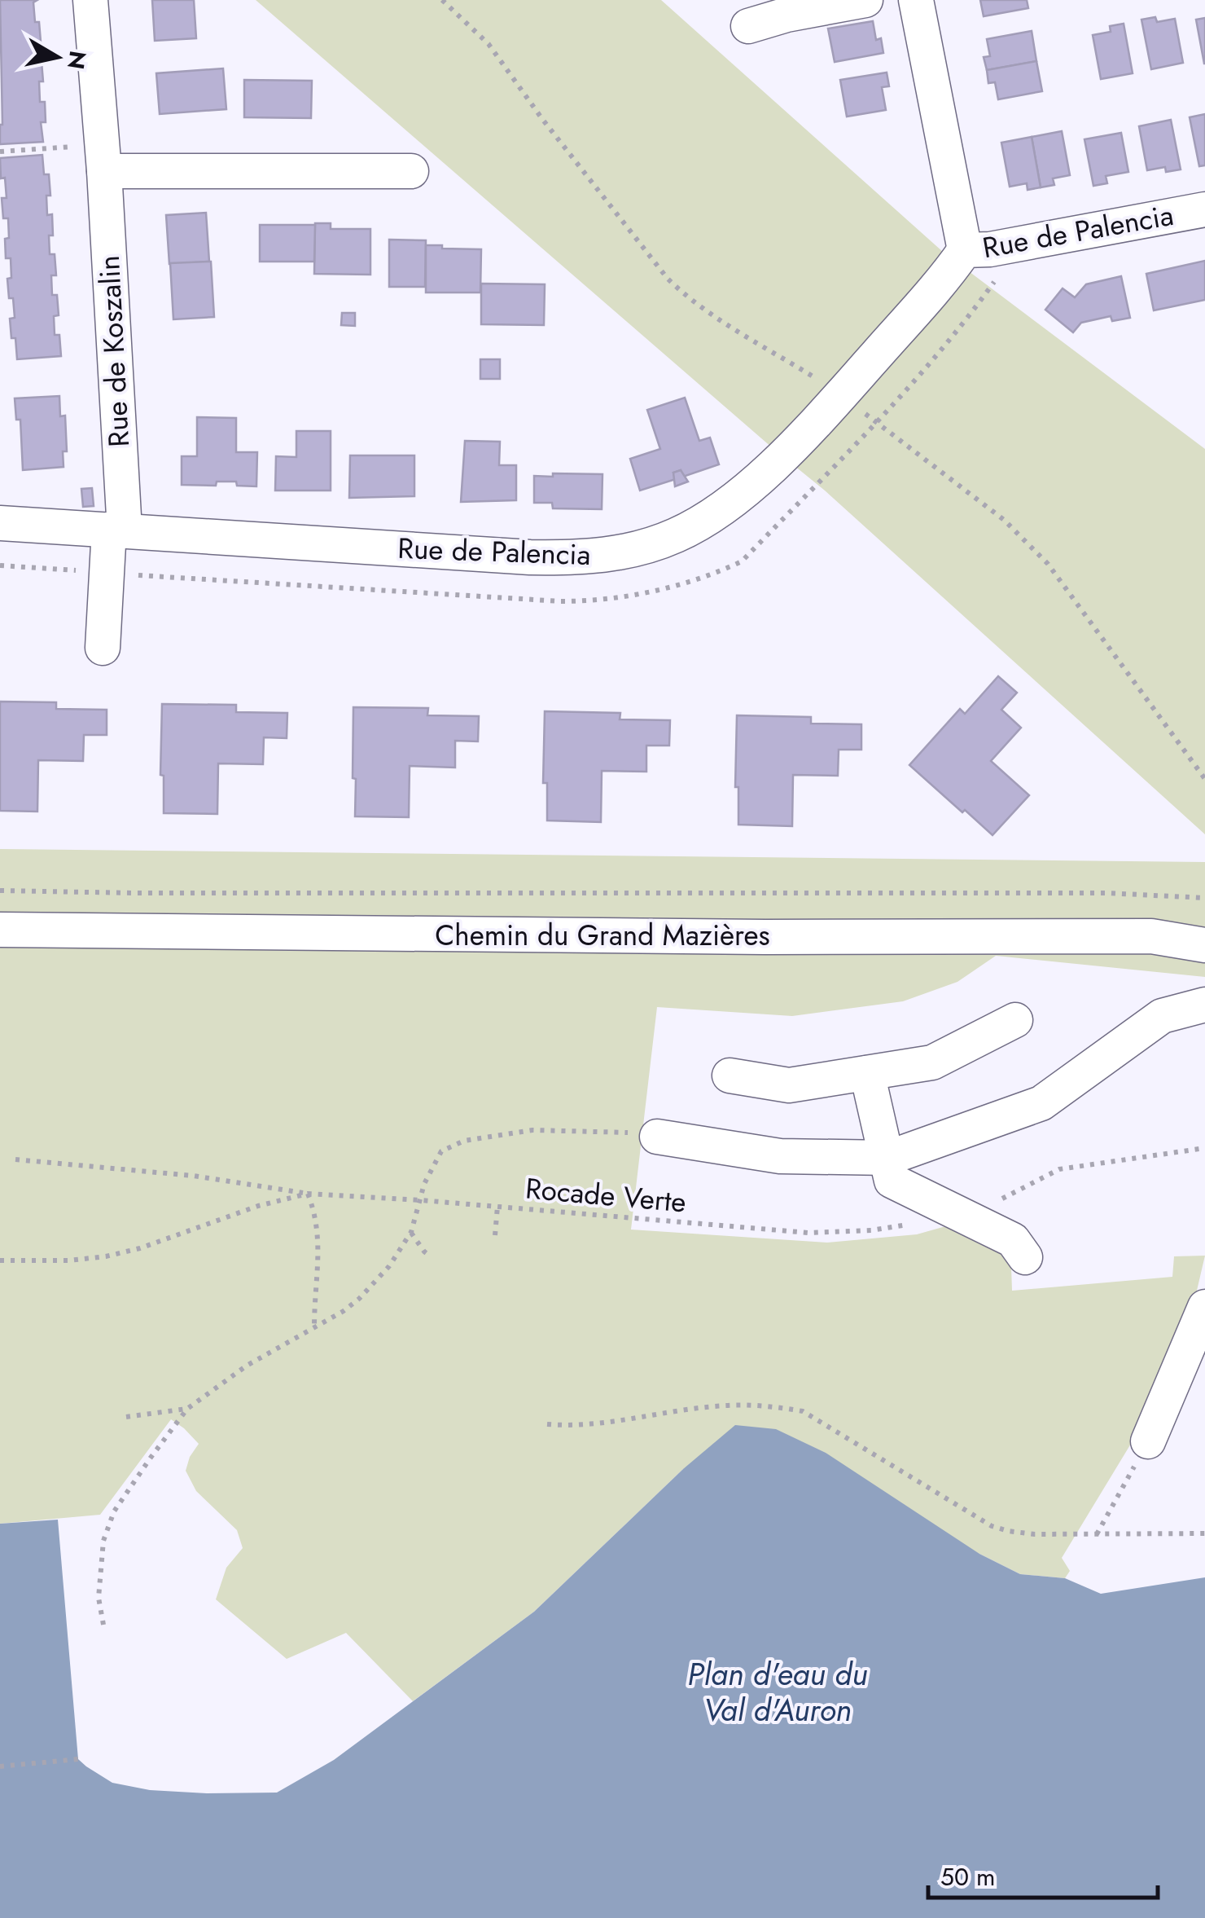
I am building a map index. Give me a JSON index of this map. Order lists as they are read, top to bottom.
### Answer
{
  "streets": {
    "street": ["Rue de Palencia", "Rue de Koszalin", "Chemin du Grand Mazières"],
    "path": ["Rocade Verte"]
  },
  "crossings": [
    ["Rue de Palencia", "Rue de Koszalin"]
  ],
  "water": ["Plan d'eau du Val d'Auron"],
  "scale_bar": "50 m",
  "north": "right"
}
